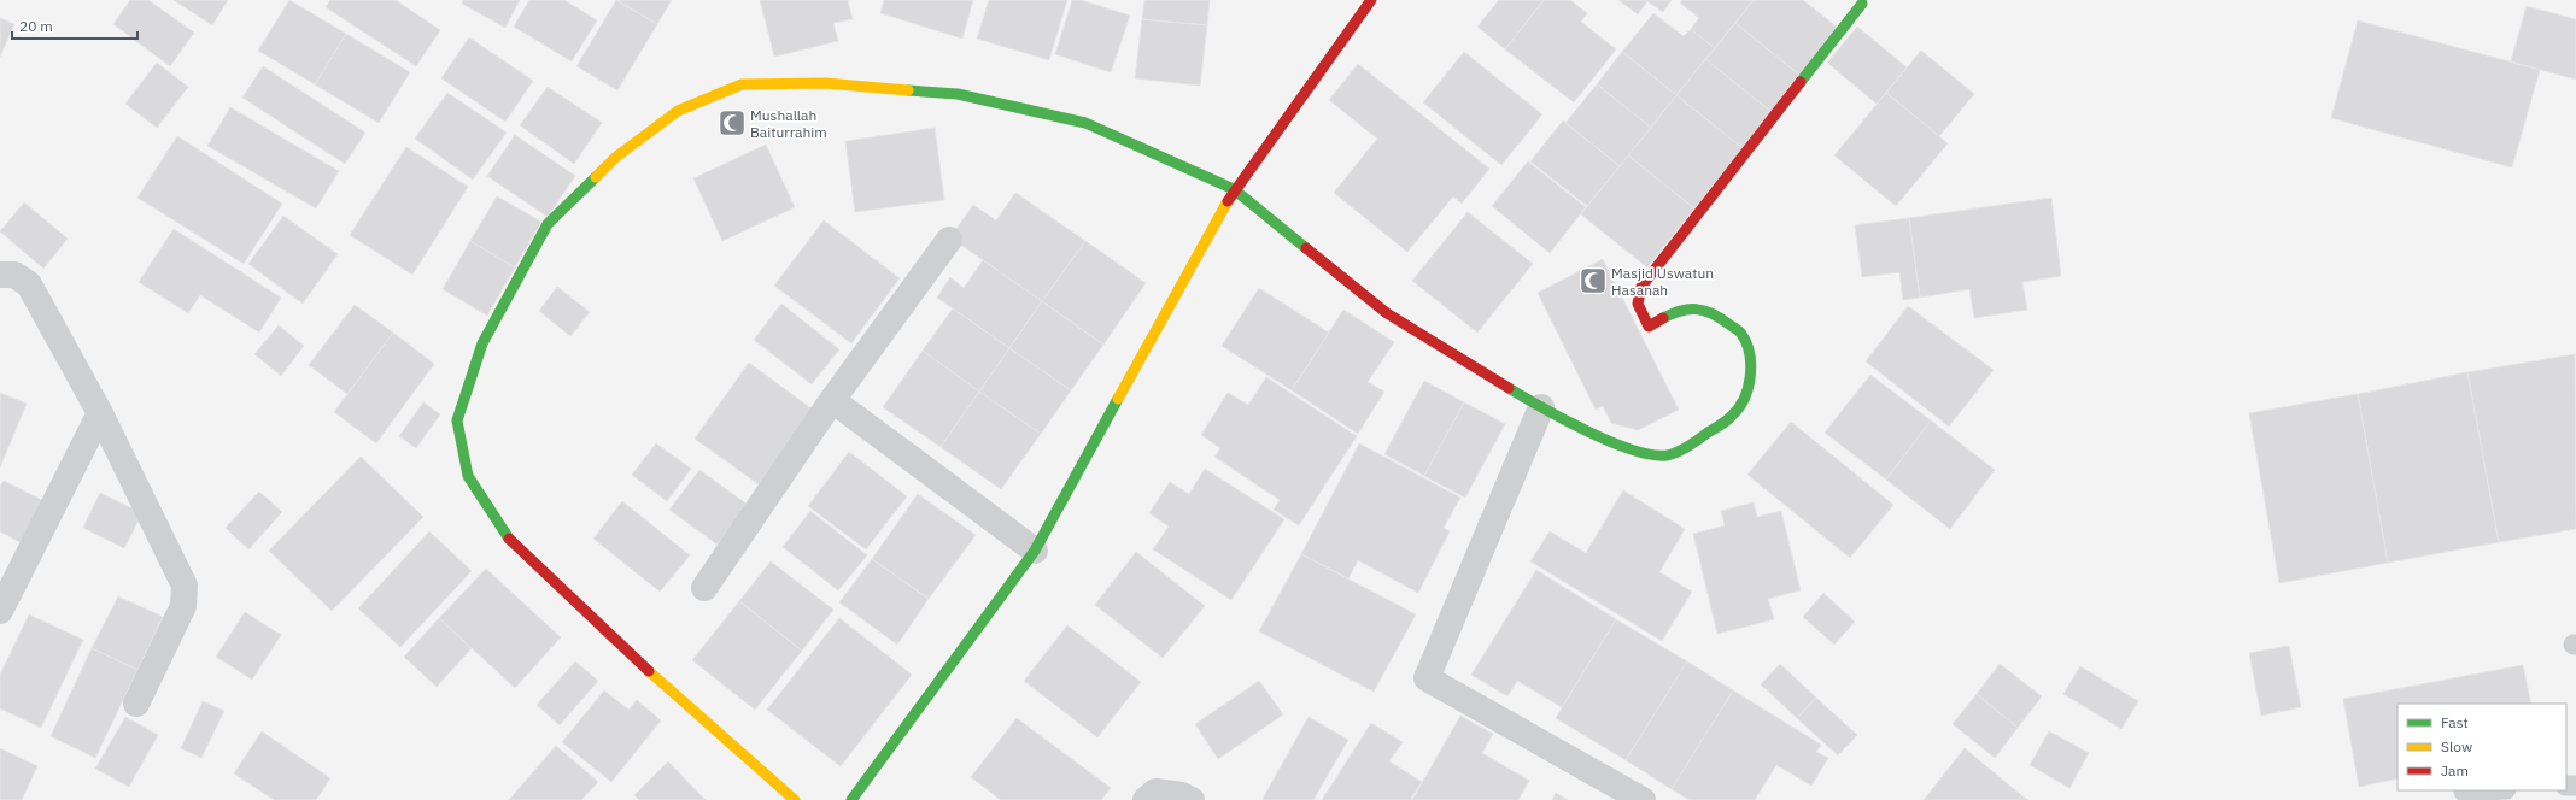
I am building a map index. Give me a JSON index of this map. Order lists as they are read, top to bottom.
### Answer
{
  "places": {
    "mosque": ["Mushallah Baiturrahim", "Masjid Uswatun Hasanah"]
  },
  "legend": ["Fast", "Slow", "Jam"],
  "scale_bar": "20 m"
}
